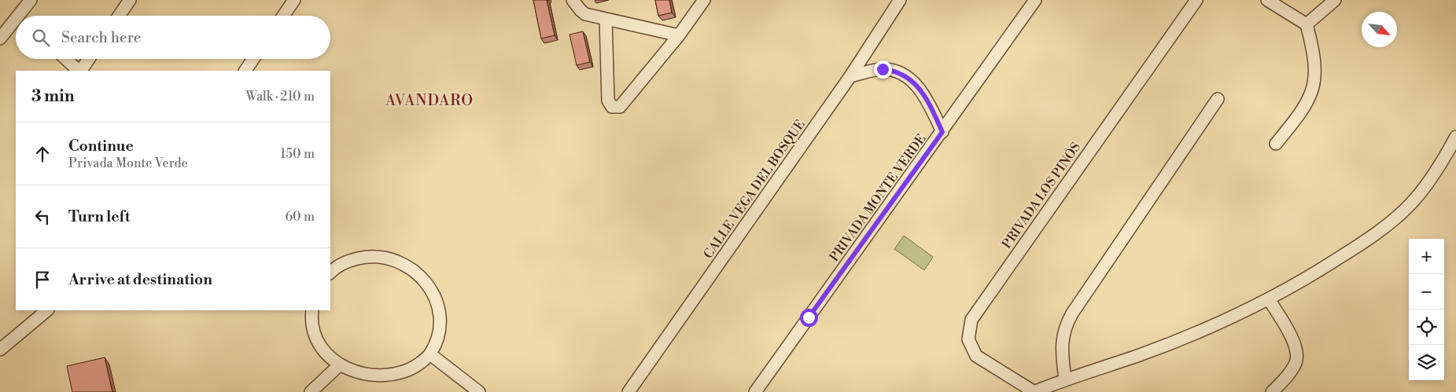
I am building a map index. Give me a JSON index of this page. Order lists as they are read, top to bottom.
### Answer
{
  "streets": {
    "street": ["CALLE VEGA DEL BOSQUE", "PRIVADA LOS PINOS", "PRIVADA MONTE VERDE"]
  },
  "districts": ["AVANDARO"],
  "north": "bottom right",
  "page": {
    "search": "Search here",
    "heading": ["3 min", "Walk · 210 m"],
    "list": [
      ["Continue", "Privada Monte Verde", "150 m"],
      ["Turn left", "60 m"],
      "Arrive at destination"
    ],
    "map_buttons": ["+", "−"]
  }
}
